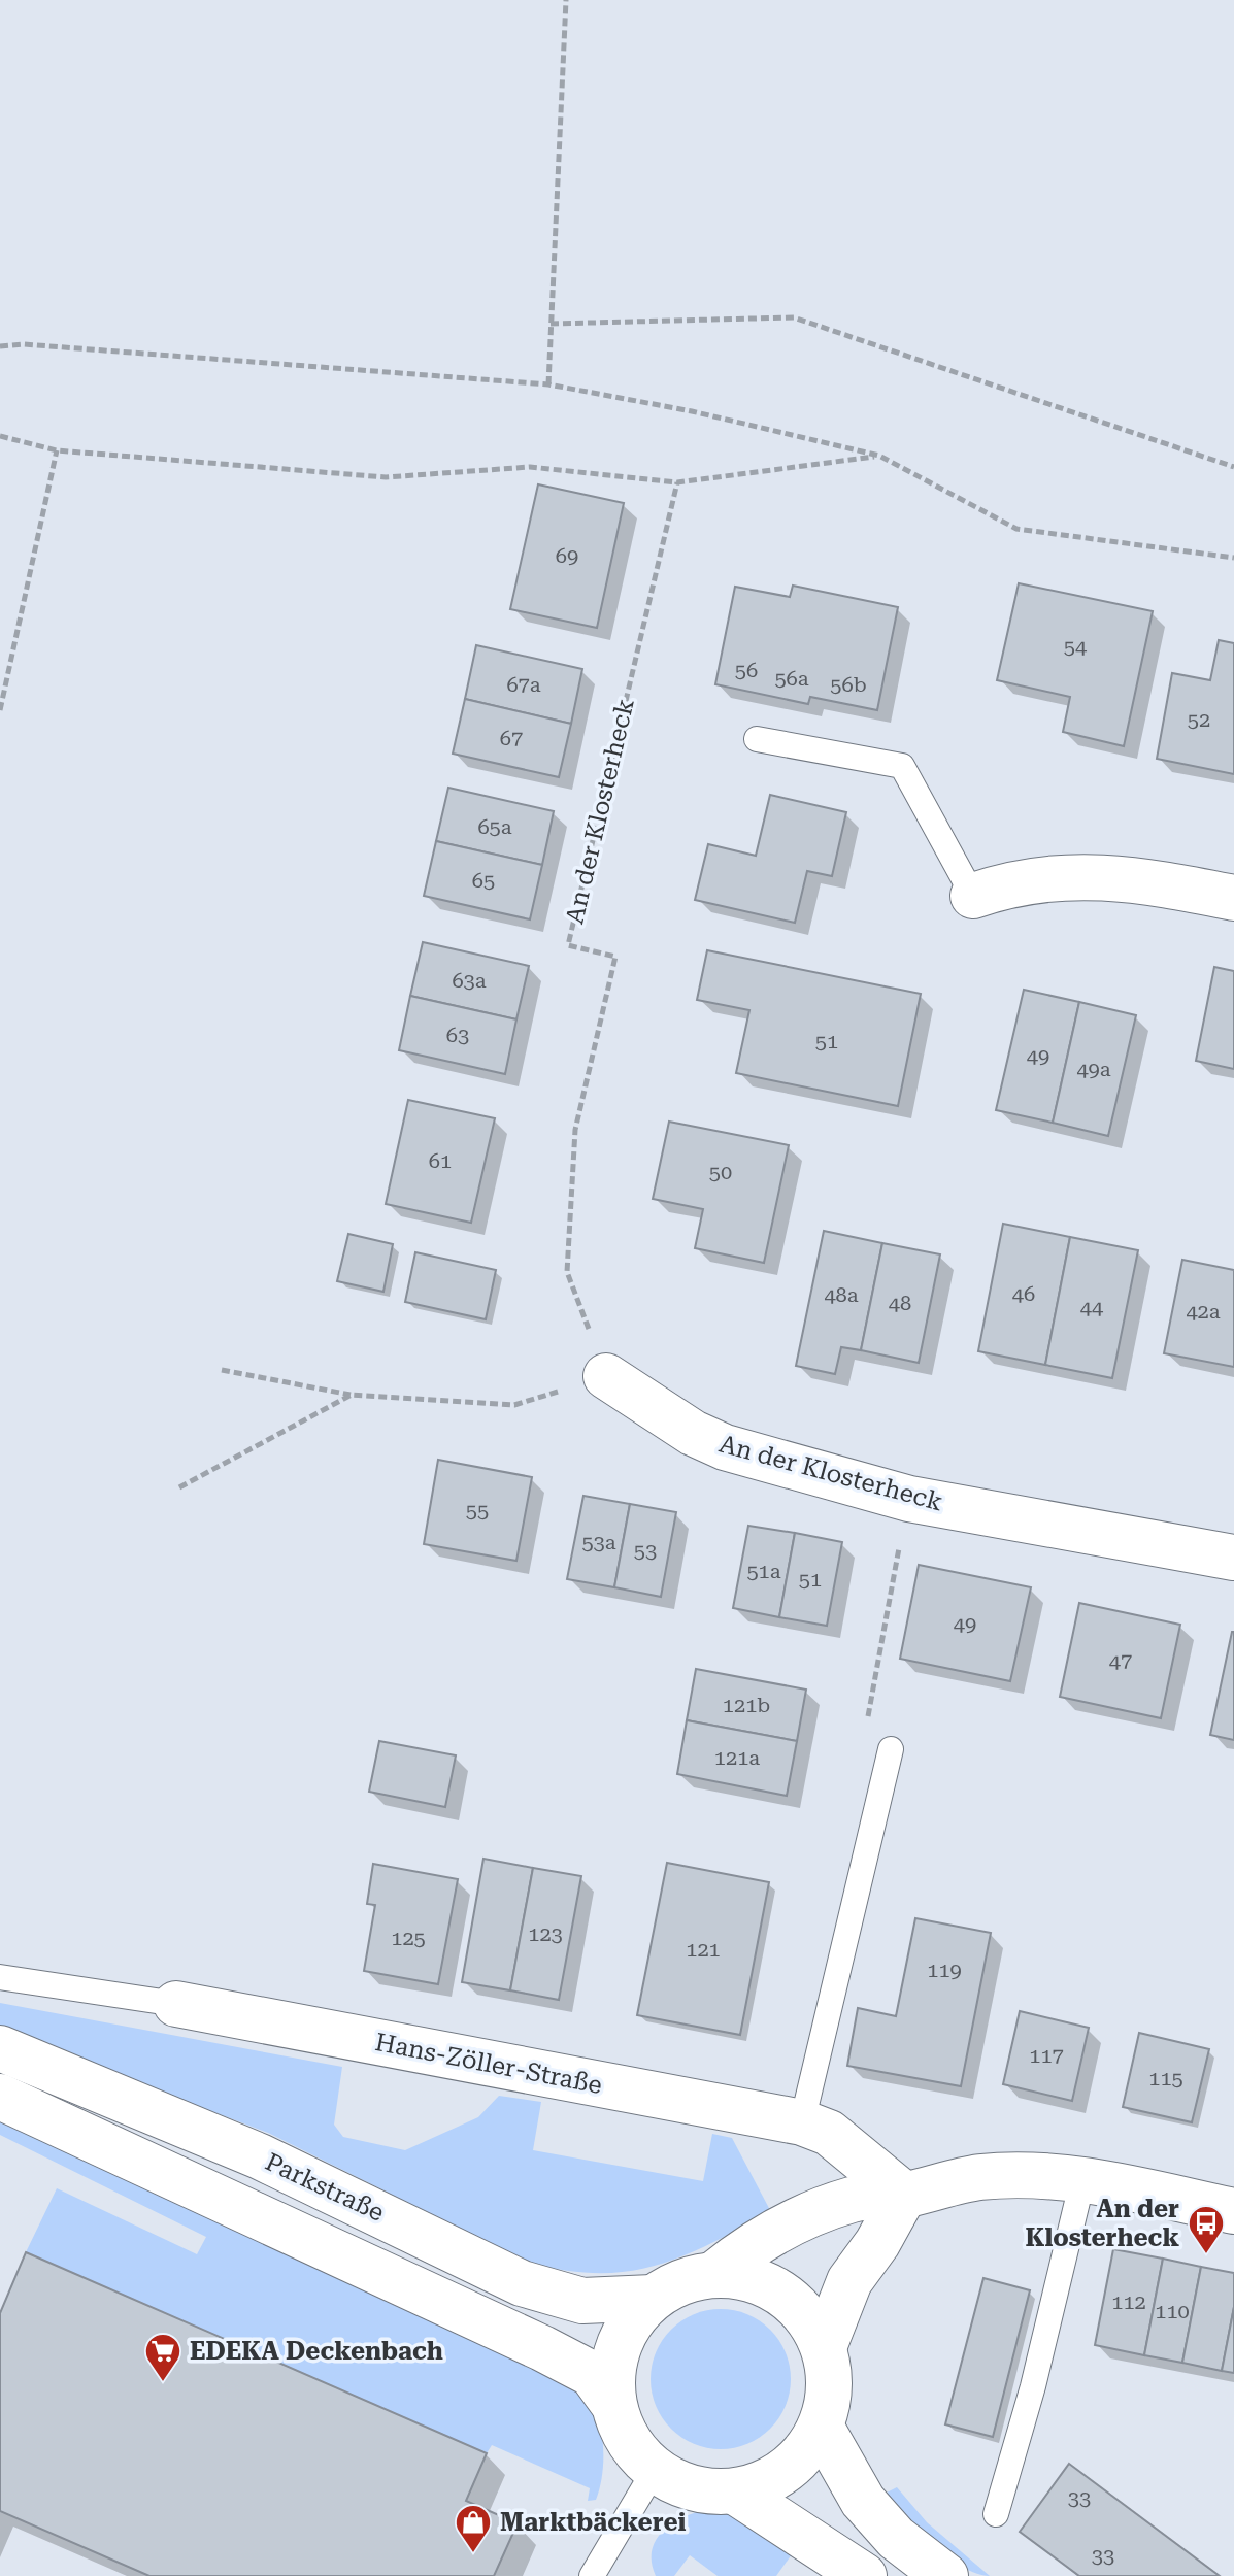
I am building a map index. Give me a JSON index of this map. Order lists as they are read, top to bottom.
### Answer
{
  "streets": {
    "main road": ["An der Klosterheck", "Hans-Zöller-Straße", "Parkstraße"]
  },
  "places": {
    "bus stop": ["An der Klosterheck"],
    "supermarket": ["EDEKA Deckenbach"],
    "shop": ["Marktbäckerei"]
  },
  "house_numbers": [
    "69",
    "54",
    "56",
    "56a",
    "67a",
    "56b",
    "52",
    "67",
    "65a",
    "65",
    "63a",
    "63",
    "51",
    "49",
    "49a",
    "61",
    "50",
    "46",
    "48a",
    "48",
    "44",
    "42a",
    "55",
    "53a",
    "53",
    "51a",
    "51",
    "49",
    "47",
    "121b",
    "121a",
    "123",
    "125",
    "121",
    "119",
    "117",
    "115",
    "112",
    "110",
    "33",
    "33"
  ]
}
